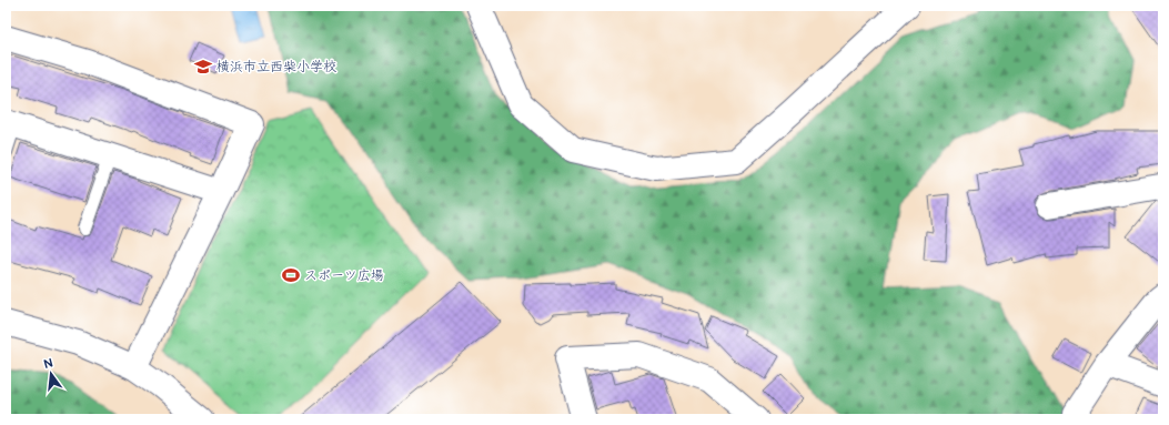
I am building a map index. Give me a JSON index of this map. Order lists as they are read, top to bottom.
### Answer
{
  "places": {
    "school or university": ["横浜市立西柴小学校"],
    "sports": ["スポーツ広場"]
  },
  "north": "top"
}
